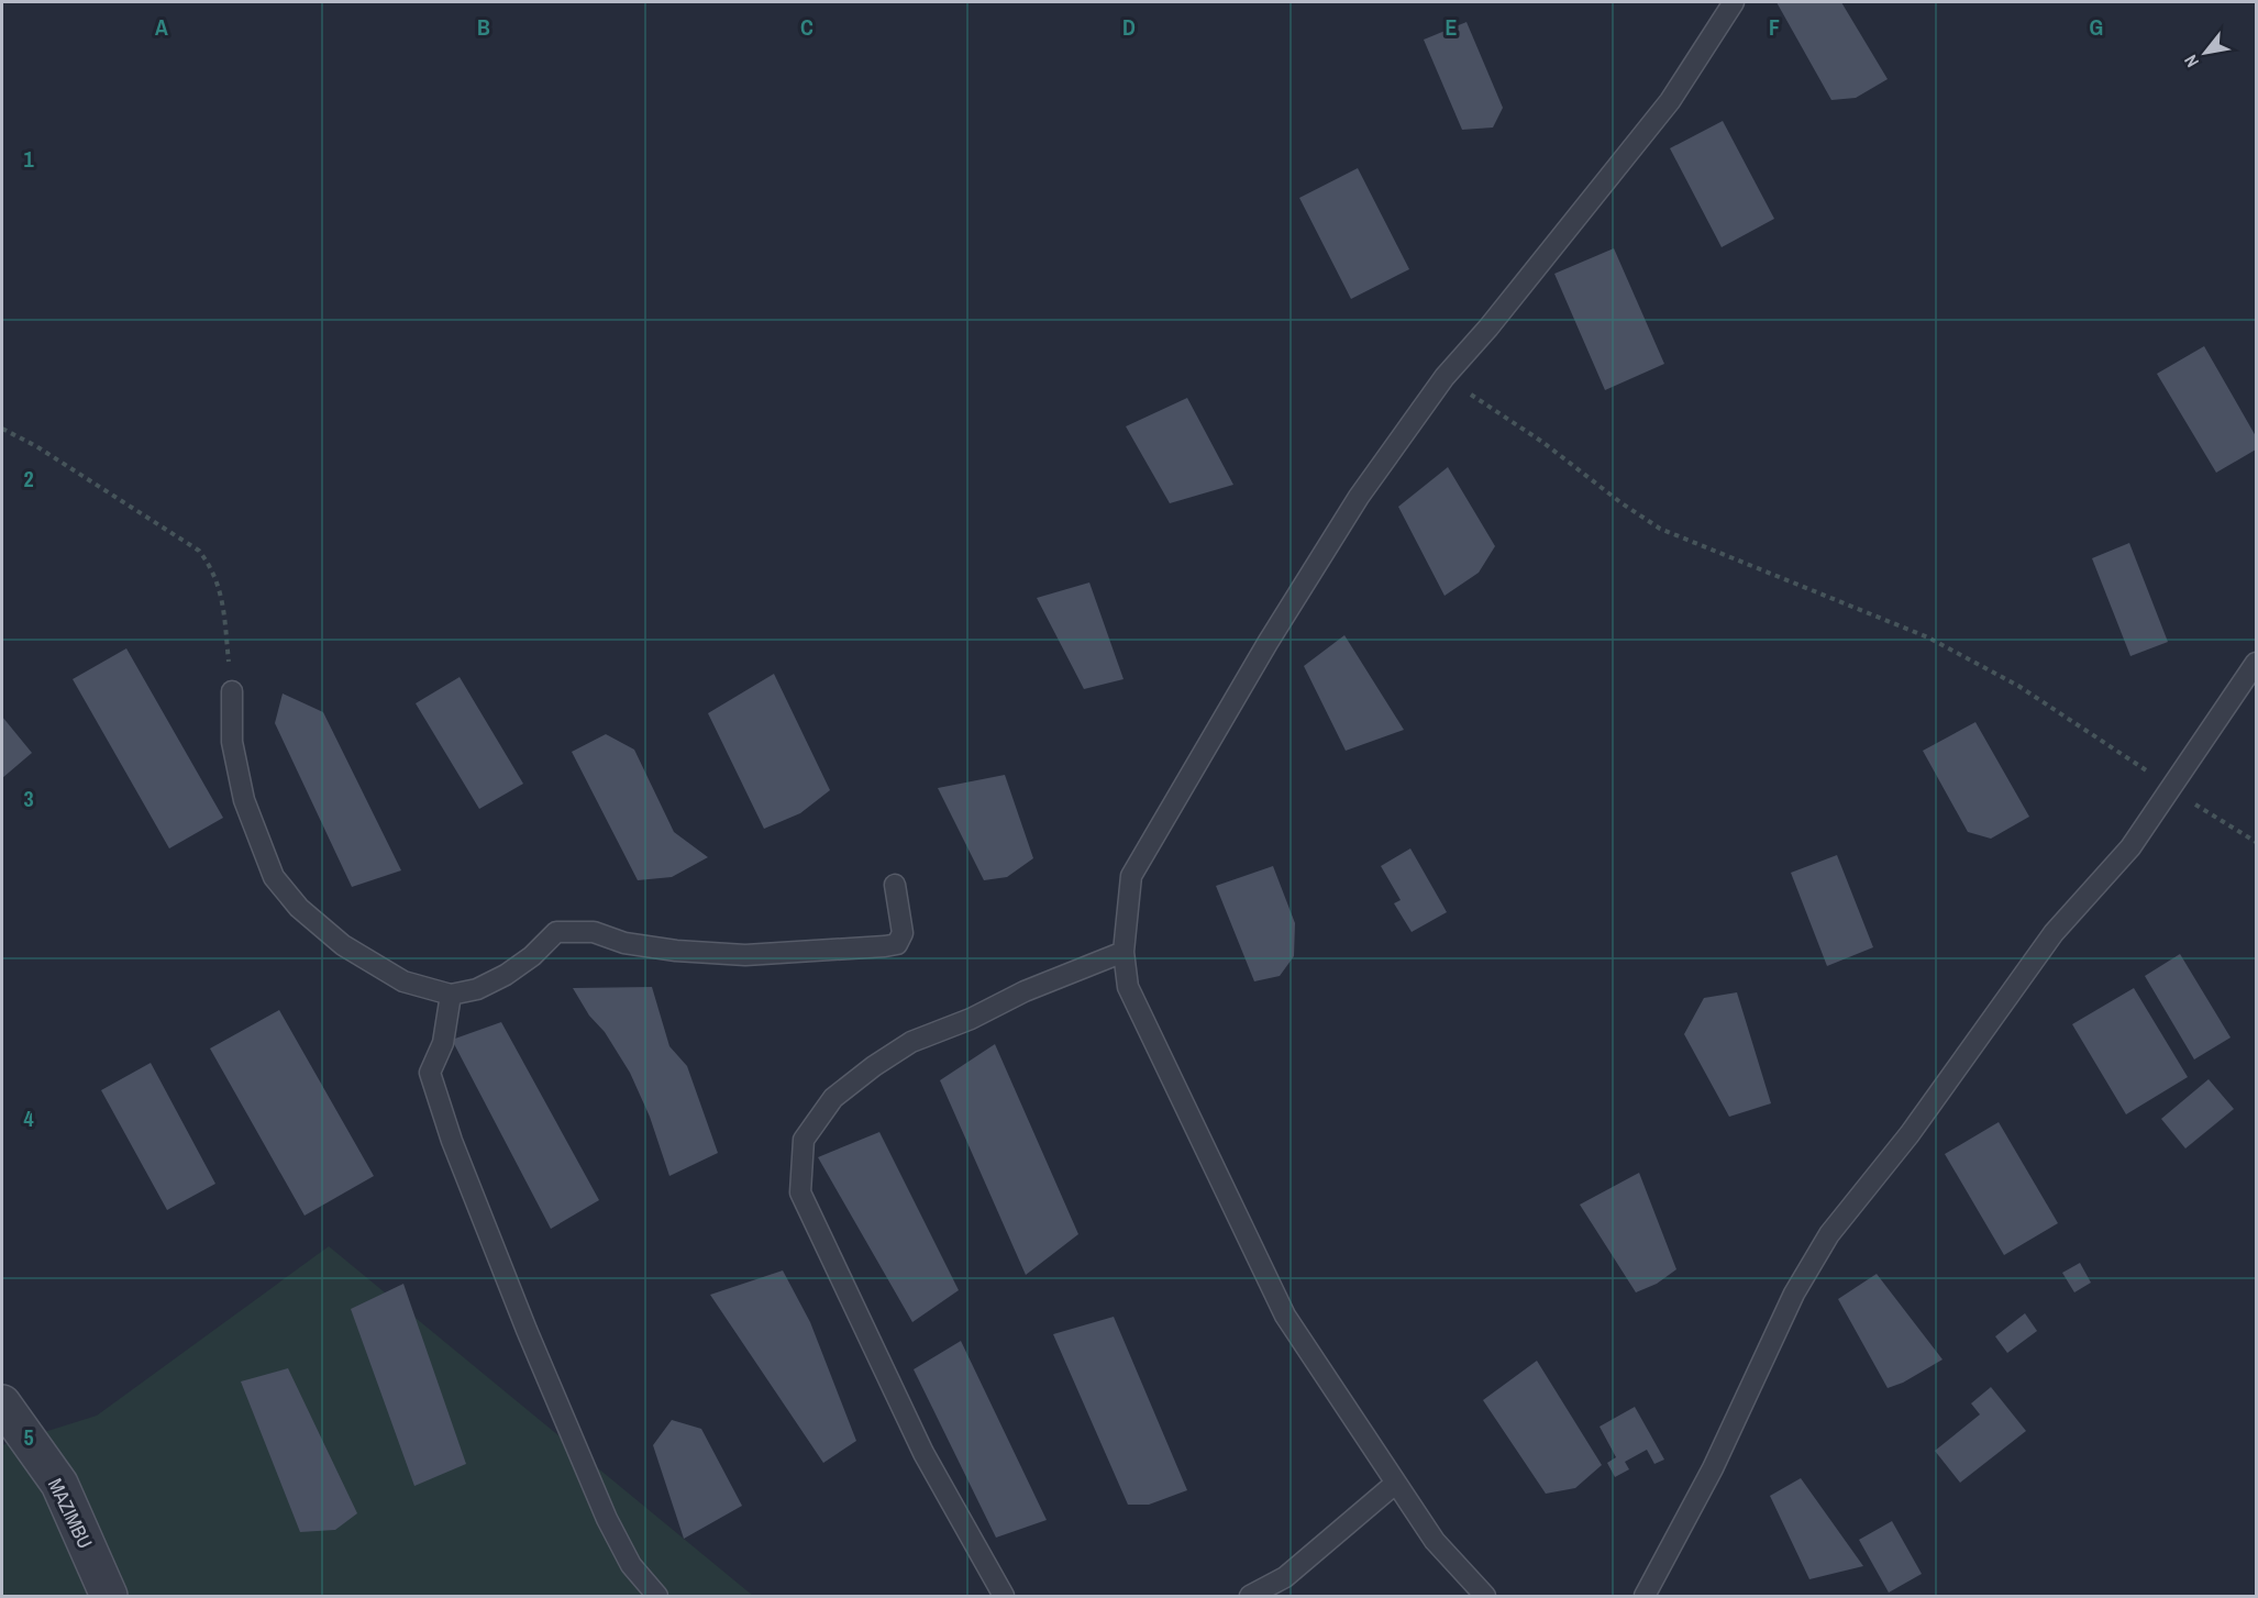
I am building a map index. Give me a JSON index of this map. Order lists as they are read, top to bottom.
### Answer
{
  "streets": {
    "street": ["MAZIMBU"]
  },
  "north": "bottom left",
  "grid": {
    "columns": [
      "A",
      "B",
      "C",
      "D",
      "E",
      "F",
      "G"
    ],
    "rows": [
      "1",
      "2",
      "3",
      "4",
      "5"
    ]
  }
}
